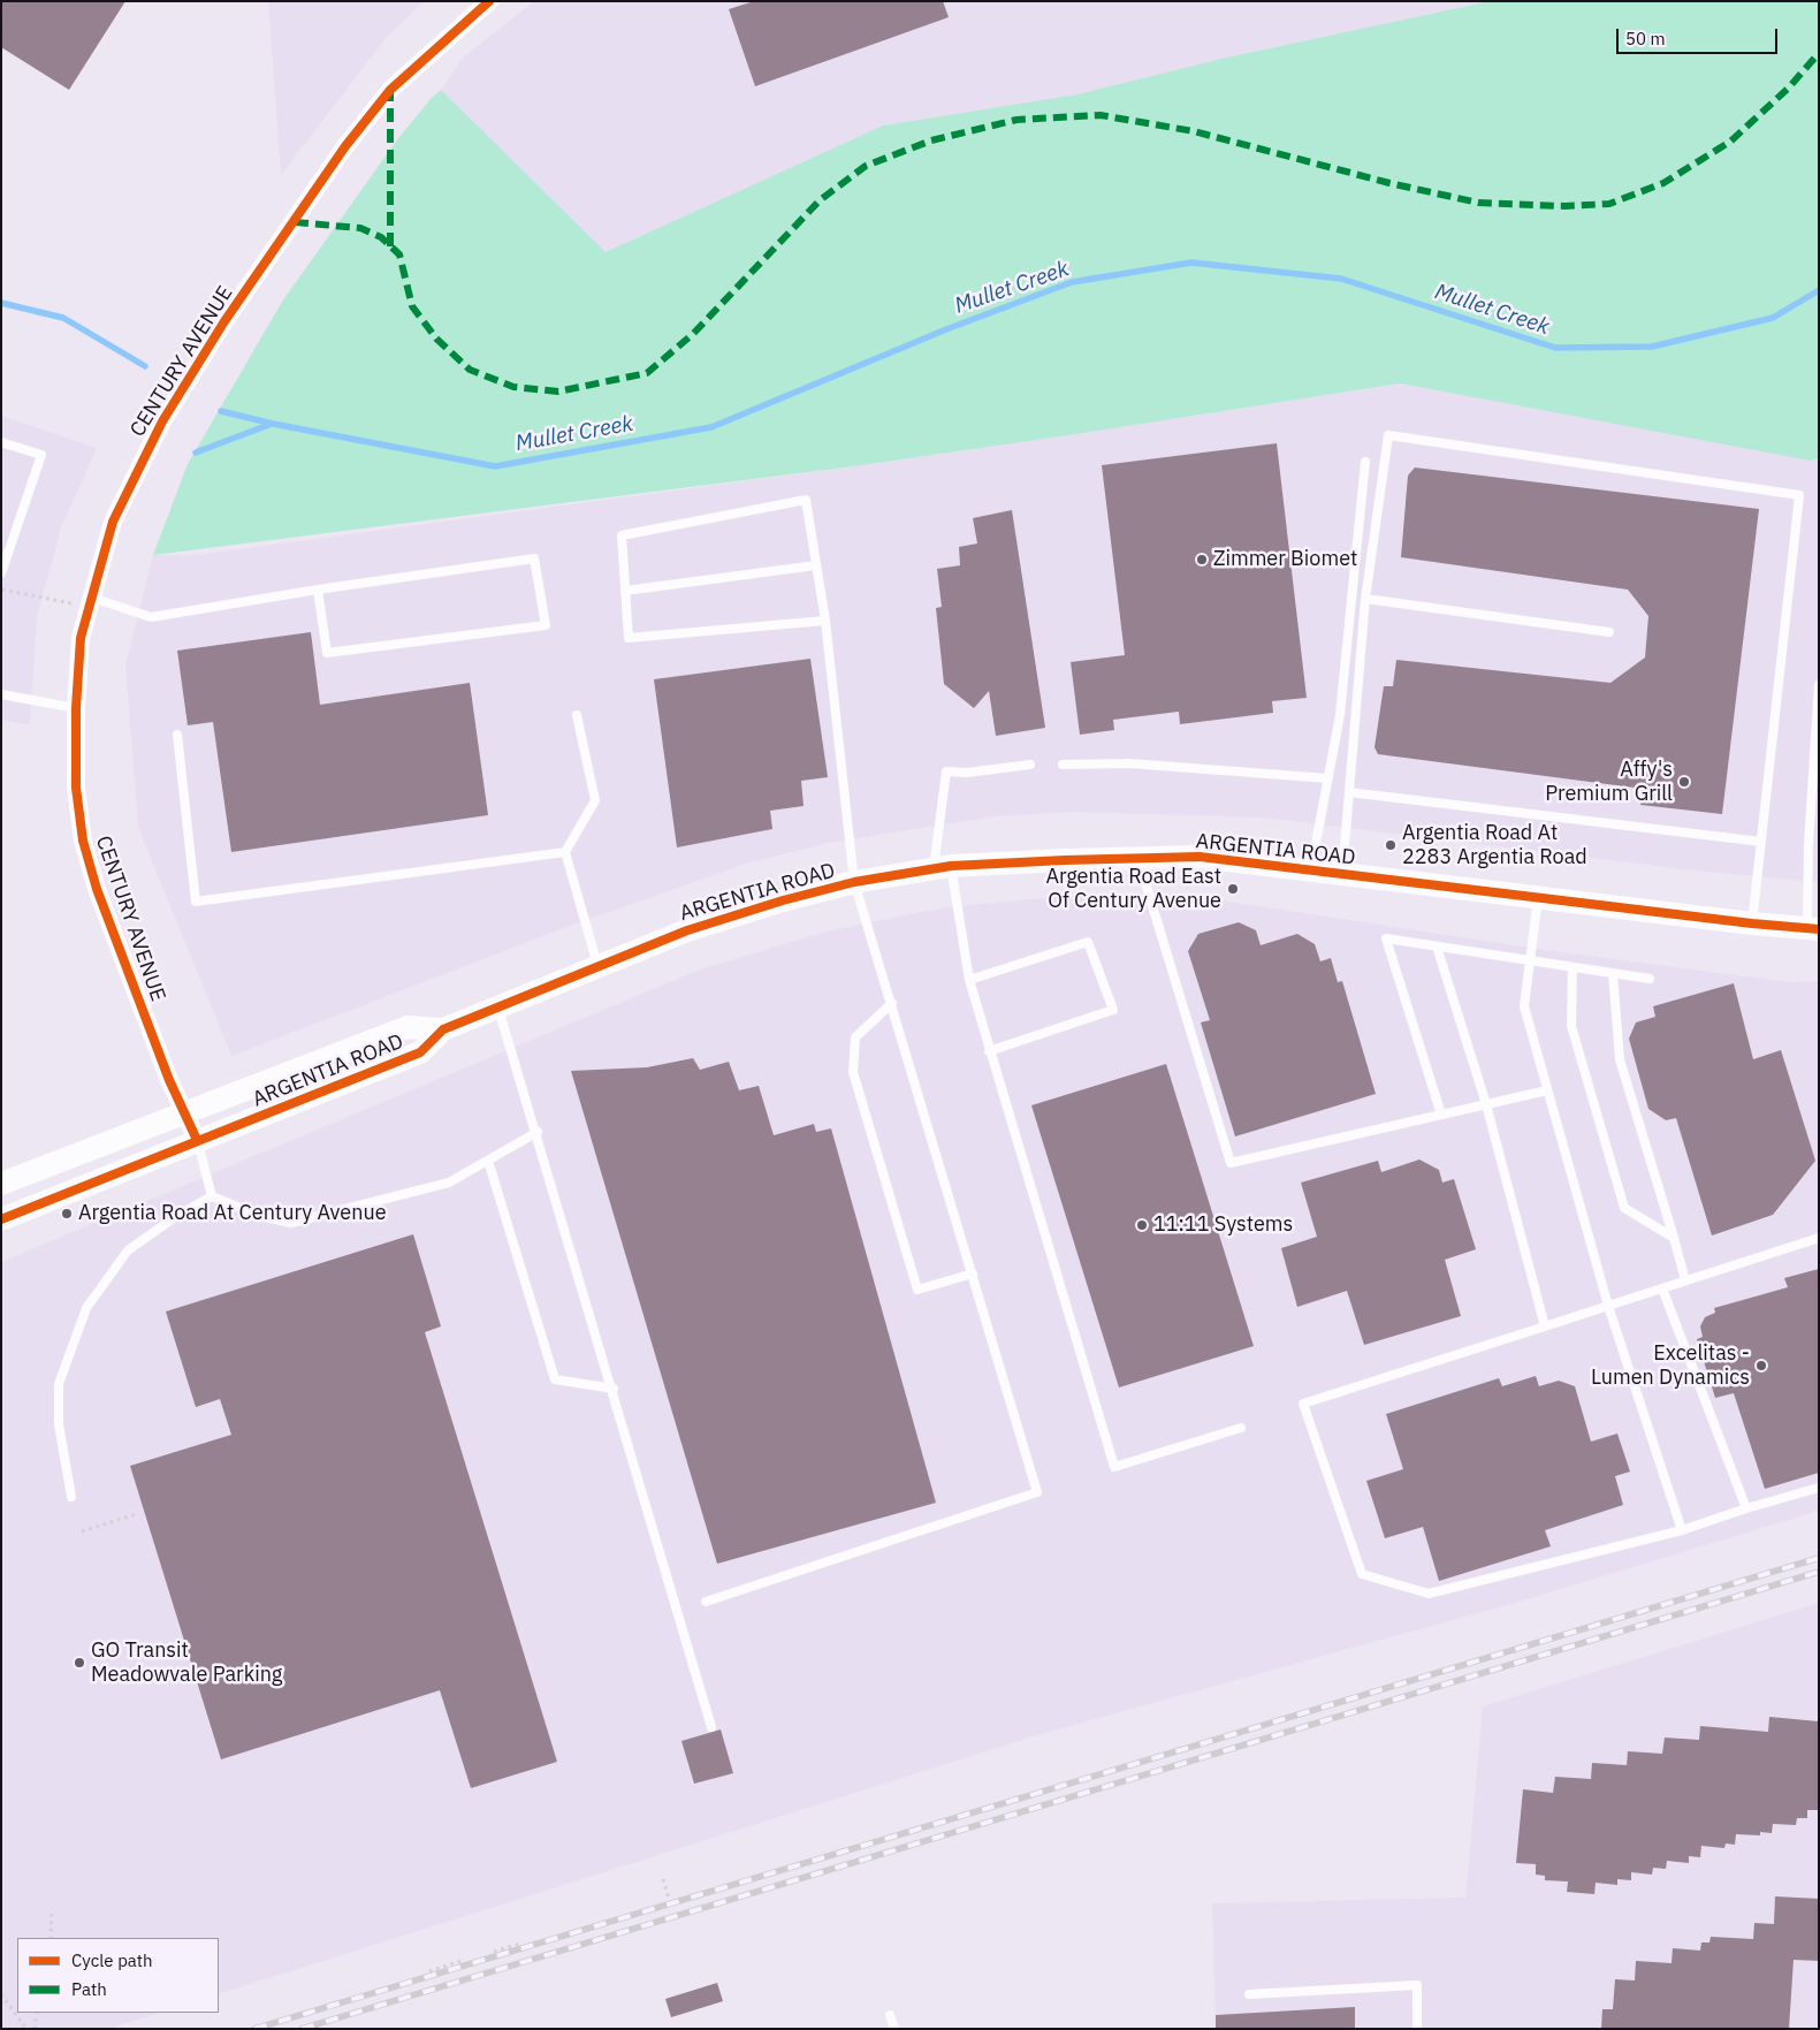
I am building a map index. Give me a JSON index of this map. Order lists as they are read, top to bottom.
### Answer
{
  "streets": {
    "street": ["CENTURY AVENUE", "ARGENTIA ROAD"]
  },
  "crossings": [
    ["CENTURY AVENUE", "ARGENTIA ROAD"]
  ],
  "water": ["Mullet Creek"],
  "places": [
    "Zimmer Biomet",
    "Affy's Premium Grill",
    "Argentia Road At 2283 Argentia Road",
    "Argentia Road East Of Century Avenue",
    "Argentia Road At Century Avenue",
    "11:11 Systems",
    "Excelitas - Lumen Dynamics",
    "GO Transit Meadowvale Parking"
  ],
  "legend": ["Cycle path", "Path"],
  "scale_bar": "50 m"
}
